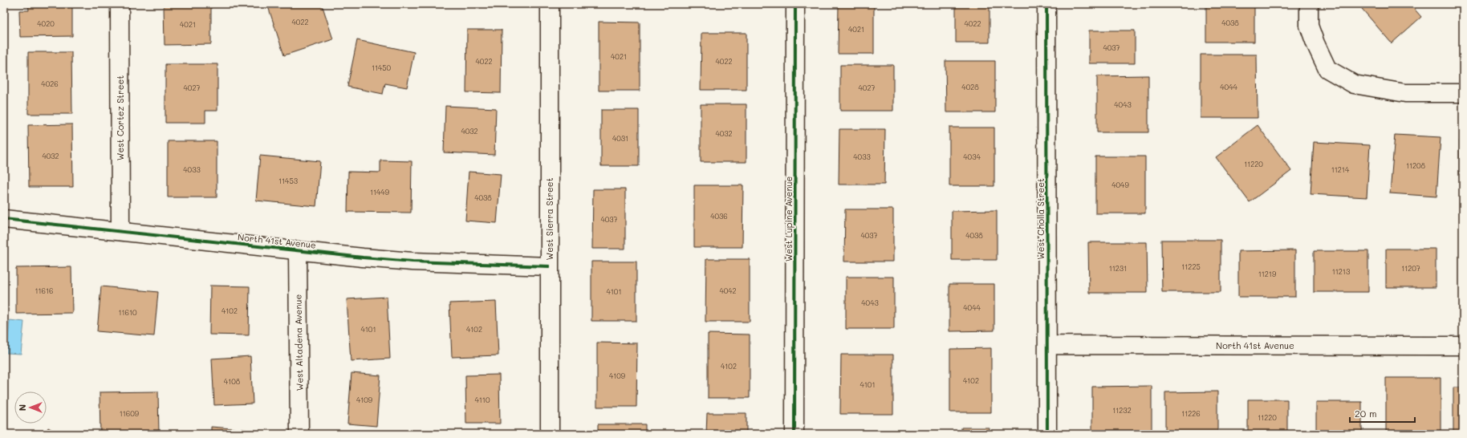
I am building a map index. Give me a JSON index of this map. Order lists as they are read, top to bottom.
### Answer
{
  "streets": {
    "street": [
      "West Cortez Street",
      "West Sierra Street",
      "West Lupine Avenue",
      "West Cholla Street",
      "North 41st Avenue",
      "West Altadena Avenue"
    ]
  },
  "crossings": [
    ["West Cortez Street", "North 41st Avenue"],
    ["West Sierra Street", "North 41st Avenue"],
    ["West Cholla Street", "North 41st Avenue"],
    ["North 41st Avenue", "West Altadena Avenue"]
  ],
  "house_numbers": [
    "4022",
    "4038",
    "4020",
    "4022",
    "4021",
    "4021",
    "4037",
    "4021",
    "4022",
    "4022",
    "11450",
    "4026",
    "4028",
    "4044",
    "4027",
    "4027",
    "4043",
    "4032",
    "4032",
    "4031",
    "4032",
    "4033",
    "4034",
    "11220",
    "11208",
    "4033",
    "11214",
    "11453",
    "4049",
    "11449",
    "4038",
    "4036",
    "4037",
    "4037",
    "4038",
    "11225",
    "11231",
    "11207",
    "11213",
    "11219",
    "11616",
    "4042",
    "4101",
    "4043",
    "4044",
    "4102",
    "11610",
    "4101",
    "4102",
    "4102",
    "4109",
    "4102",
    "4108",
    "4101",
    "4109",
    "4110",
    "11232",
    "11609",
    "11226",
    "11220"
  ],
  "scale_bar": "20 m",
  "north": "left"
}
